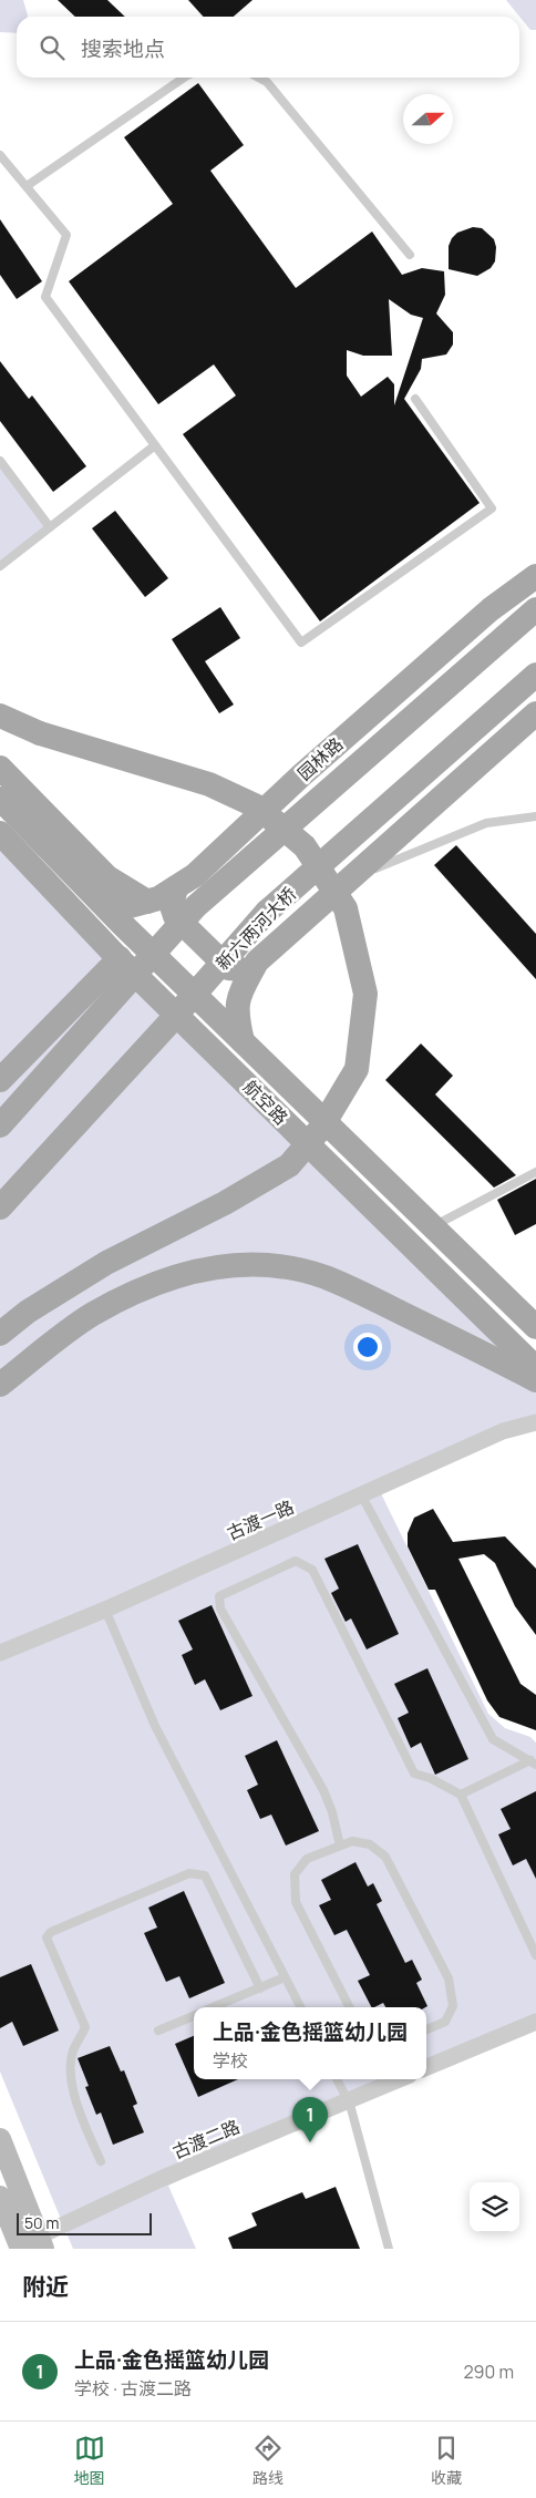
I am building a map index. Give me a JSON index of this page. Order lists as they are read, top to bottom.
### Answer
{
  "streets": {
    "main road": ["园林路", "新六两河大桥", "航空路"],
    "street": ["古渡一路", "古渡二路"]
  },
  "crossings": [
    ["园林路", "航空路"]
  ],
  "scale_bar": "50 m",
  "north": "right",
  "page": {
    "search": "搜索地点",
    "popup": ["上品·金色摇篮幼儿园", "学校"],
    "pins": "1",
    "scale": "50 m",
    "heading": "附近",
    "list": [
      {
        "mark": "1",
        "name": "上品·金色摇篮幼儿园",
        "note": "学校 · 古渡二路",
        "value": "290 m"
      }
    ],
    "nav": ["地图", "路线", "收藏"]
  }
}
